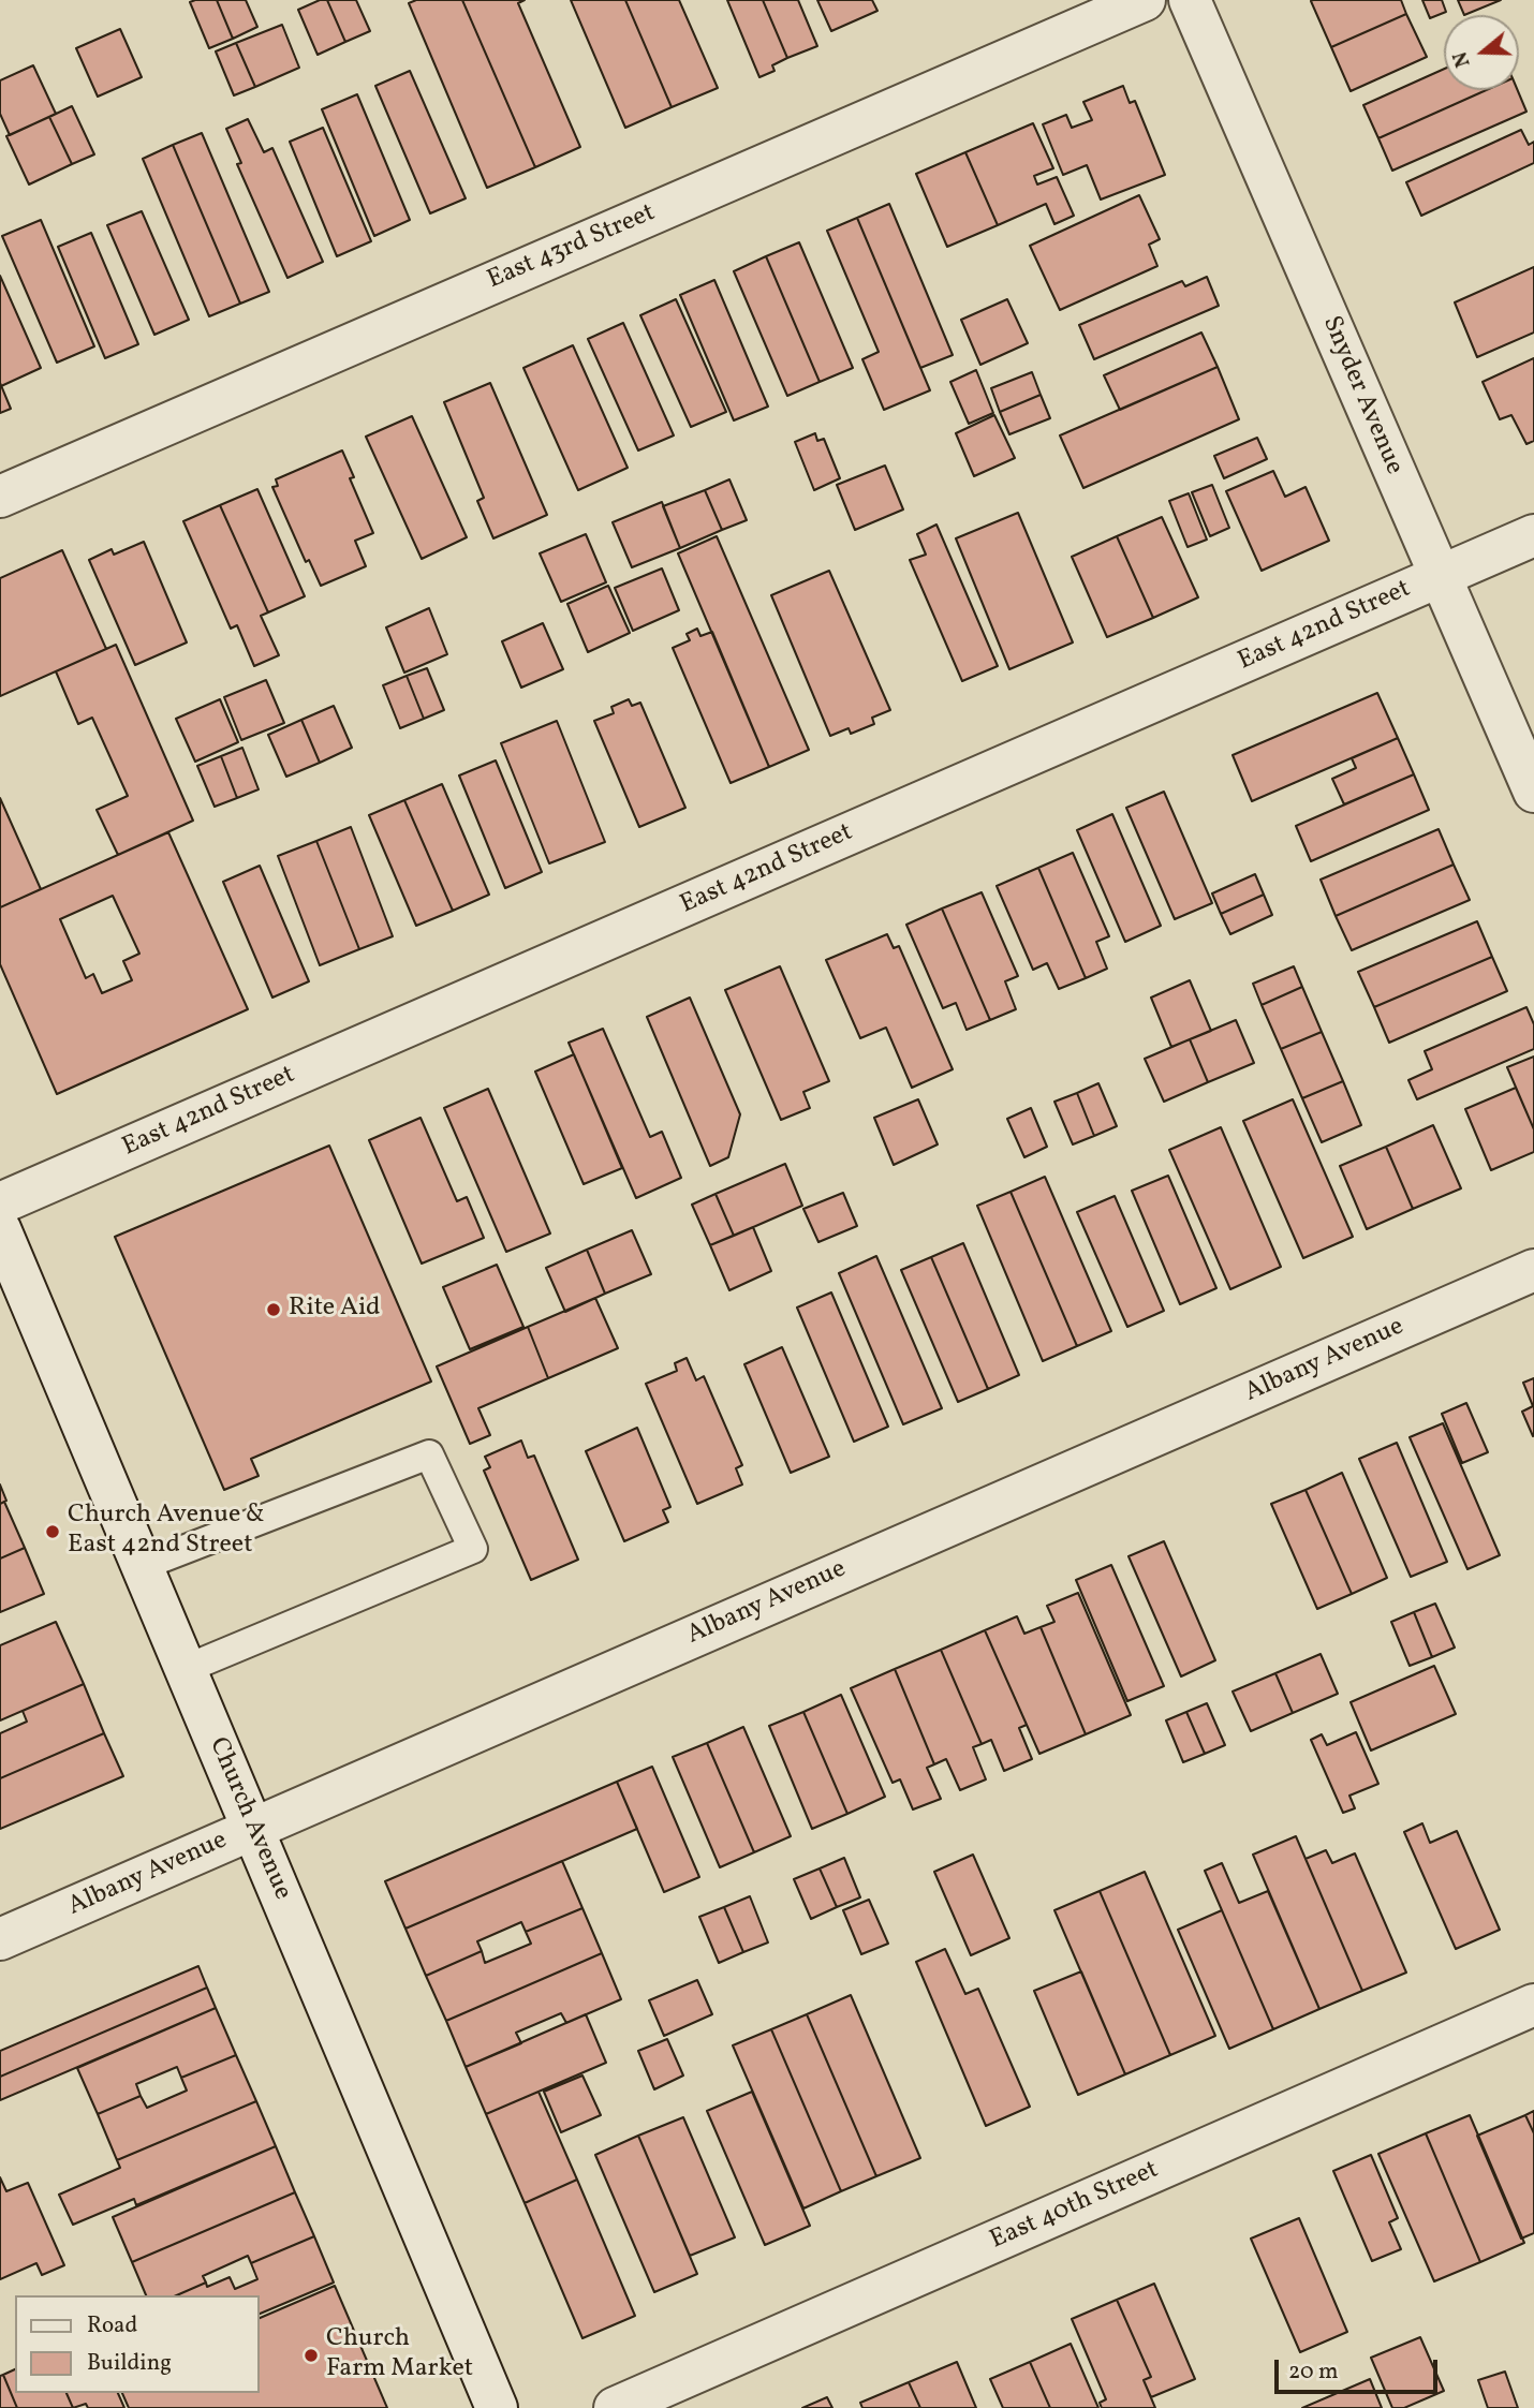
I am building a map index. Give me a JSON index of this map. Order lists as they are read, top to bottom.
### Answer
{
  "streets": {
    "street": [
      "East 43rd Street",
      "Snyder Avenue",
      "East 42nd Street",
      "Albany Avenue",
      "Church Avenue",
      "East 40th Street"
    ]
  },
  "crossings": [
    ["Snyder Avenue", "East 42nd Street"],
    ["Albany Avenue", "Church Avenue"]
  ],
  "places": ["Rite Aid", "Church Avenue & East 42nd Street", "Church Farm Market"],
  "legend": ["Road", "Building"],
  "scale_bar": "20 m",
  "north": "left"
}
